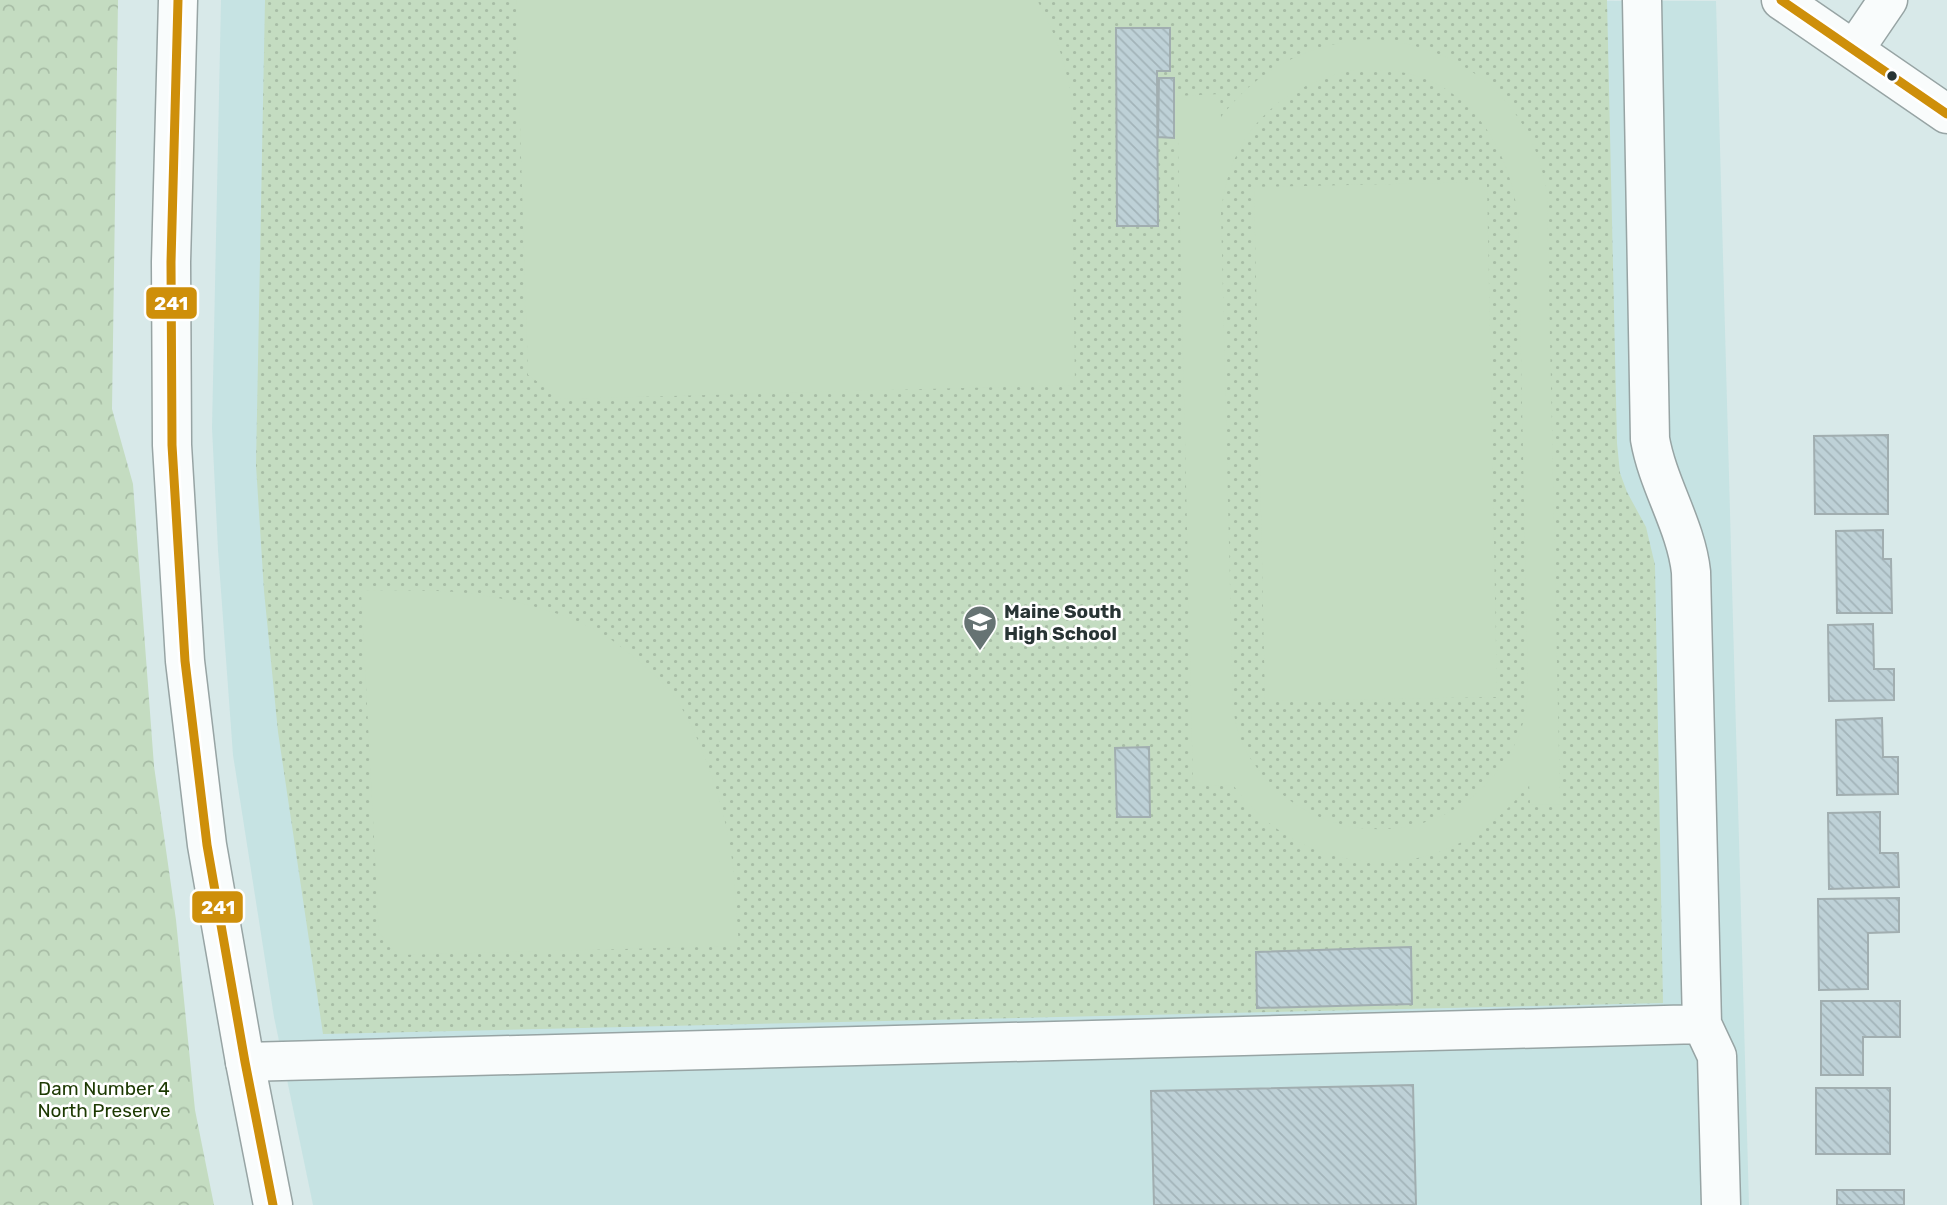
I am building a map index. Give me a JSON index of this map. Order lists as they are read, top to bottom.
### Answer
{
  "parks": ["Dam Number 4 North Preserve"],
  "places": {
    "school or university": ["Maine South High School"]
  },
  "lines": ["transit line 241"]
}
